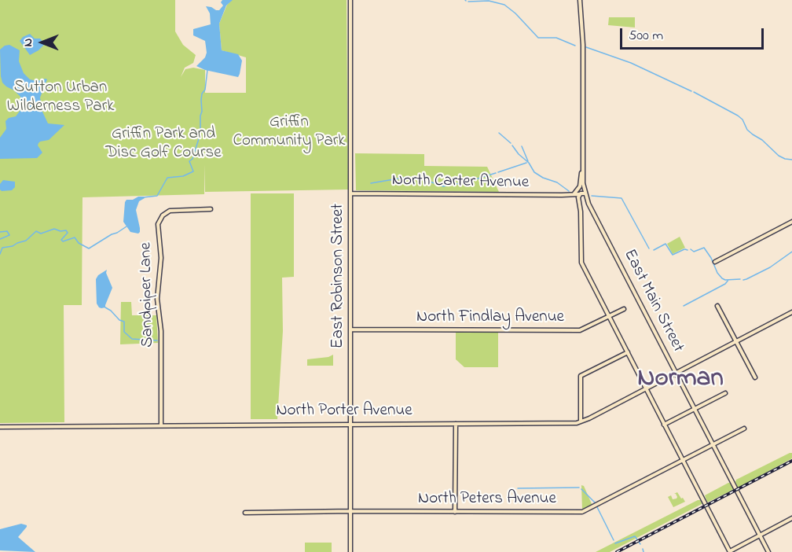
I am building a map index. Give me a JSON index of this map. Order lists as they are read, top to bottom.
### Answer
{
  "streets": {
    "street": [
      "North Carter Avenue",
      "East Robinson Street",
      "Sandpiper Lane",
      "East Main Street",
      "North Findlay Avenue",
      "North Porter Avenue",
      "North Peters Avenue"
    ]
  },
  "crossings": [
    ["North Carter Avenue", "East Robinson Street"],
    ["North Carter Avenue", "East Main Street"],
    ["East Robinson Street", "North Findlay Avenue"],
    ["East Robinson Street", "North Porter Avenue"],
    ["East Robinson Street", "North Peters Avenue"],
    ["Sandpiper Lane", "North Porter Avenue"],
    ["East Main Street", "North Porter Avenue"],
    ["East Main Street", "North Peters Avenue"]
  ],
  "districts": ["Norman"],
  "parks": ["Sutton Urban Wilderness Park", "Griffin Community Park", "Griffin Park and Disc Golf Course"],
  "scale_bar": "500 m",
  "north": "left"
}
